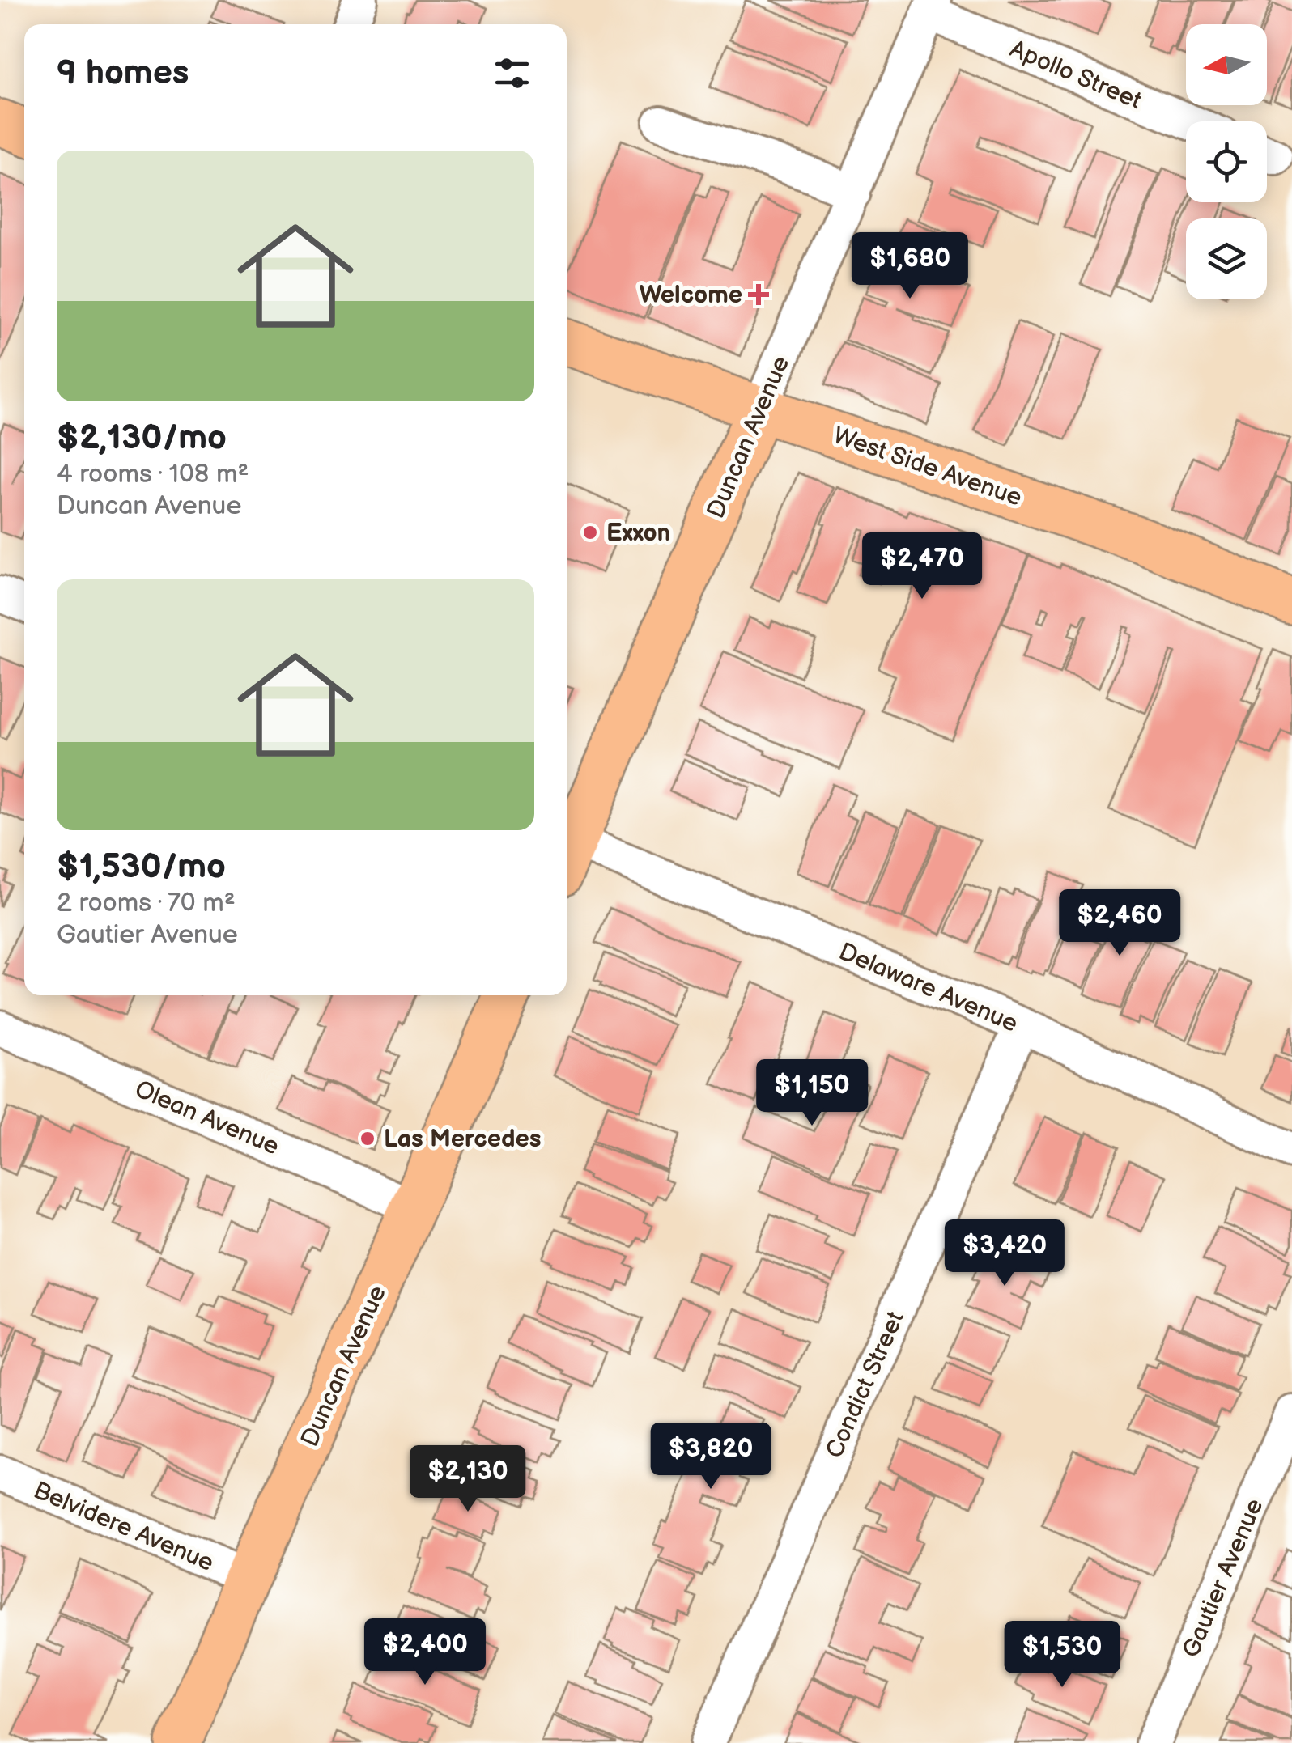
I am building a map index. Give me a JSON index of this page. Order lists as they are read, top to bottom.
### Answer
{
  "streets": {
    "main road": ["Duncan Avenue", "West Side Avenue"],
    "street": [
      "Apollo Street",
      "Delaware Avenue",
      "Olean Avenue",
      "Condict Street",
      "Belvidere Avenue",
      "Gautier Avenue"
    ]
  },
  "crossings": [
    ["Apollo Street", "Duncan Avenue"],
    ["Duncan Avenue", "West Side Avenue"],
    ["Duncan Avenue", "Olean Avenue"],
    ["Duncan Avenue", "Belvidere Avenue"],
    ["Delaware Avenue", "Condict Street"]
  ],
  "places": {
    "health": ["Welcome"],
    "other": ["Exxon", "Las Mercedes"]
  },
  "north": "left",
  "page": {
    "heading": "9 homes",
    "list": [
      {
        "name": "$2,130/mo",
        "note": "4 rooms · 108 m² · Duncan Avenue"
      },
      {
        "name": "$1,530/mo",
        "note": "2 rooms · 70 m² · Gautier Avenue"
      }
    ],
    "price": [
      "$1,680",
      "$2,470",
      "$2,460",
      "$1,150",
      "$3,420",
      "$3,820",
      "$2,130",
      "$2,400",
      "$1,530"
    ]
  }
}
